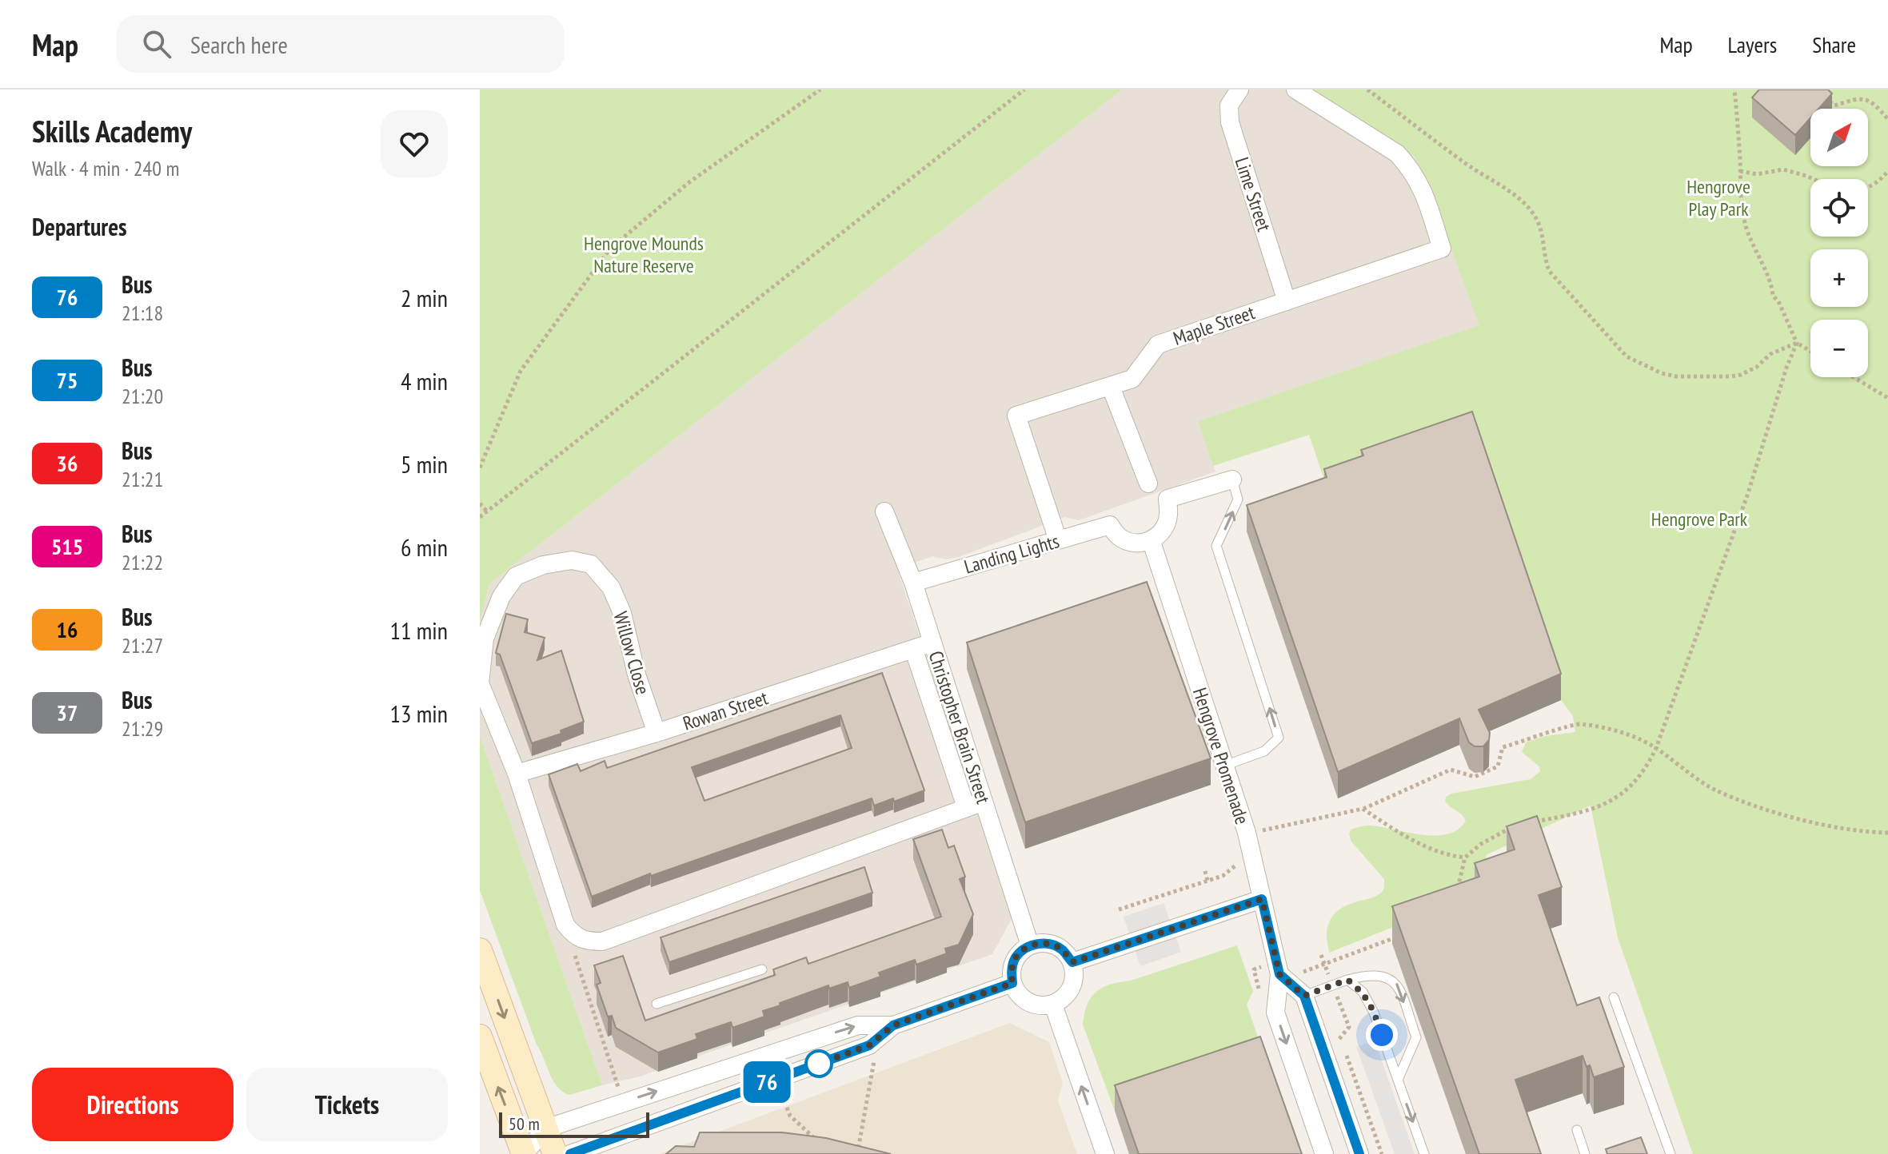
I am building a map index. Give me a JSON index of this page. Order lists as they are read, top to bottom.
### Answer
{
  "streets": {
    "street": [
      "Lime Street",
      "Maple Street",
      "Landing Lights",
      "Willow Close",
      "Rowan Street",
      "Christopher Brain Street",
      "Hengrove Promenade"
    ]
  },
  "crossings": [
    ["Lime Street", "Maple Street"],
    ["Maple Street", "Landing Lights"],
    ["Landing Lights", "Christopher Brain Street"],
    ["Landing Lights", "Hengrove Promenade"],
    ["Willow Close", "Rowan Street"],
    ["Rowan Street", "Christopher Brain Street"]
  ],
  "parks": ["Hengrove Play Park", "Hengrove Mounds Nature Reserve", "Hengrove Park"],
  "lines": ["bus line 76"],
  "scale_bar": "50 m",
  "north": "top right",
  "page": {
    "header": "Map",
    "search": "Search here",
    "nav": ["Map", "Layers", "Share"],
    "heading": [
      ["Skills Academy", "Walk · 4 min · 240 m"],
      "Departures"
    ],
    "on_map": "76",
    "map_buttons": ["+", "−"],
    "list": [
      {
        "mark": "76",
        "name": "Bus",
        "note": "21:18",
        "value": "2 min"
      },
      {
        "mark": "75",
        "name": "Bus",
        "note": "21:20",
        "value": "4 min"
      },
      {
        "mark": "36",
        "name": "Bus",
        "note": "21:21",
        "value": "5 min"
      },
      {
        "mark": "515",
        "name": "Bus",
        "note": "21:22",
        "value": "6 min"
      },
      {
        "mark": "16",
        "name": "Bus",
        "note": "21:27",
        "value": "11 min"
      },
      {
        "mark": "37",
        "name": "Bus",
        "note": "21:29",
        "value": "13 min"
      }
    ],
    "buttons": ["Directions", "Tickets"],
    "scale": "50 m"
  }
}
